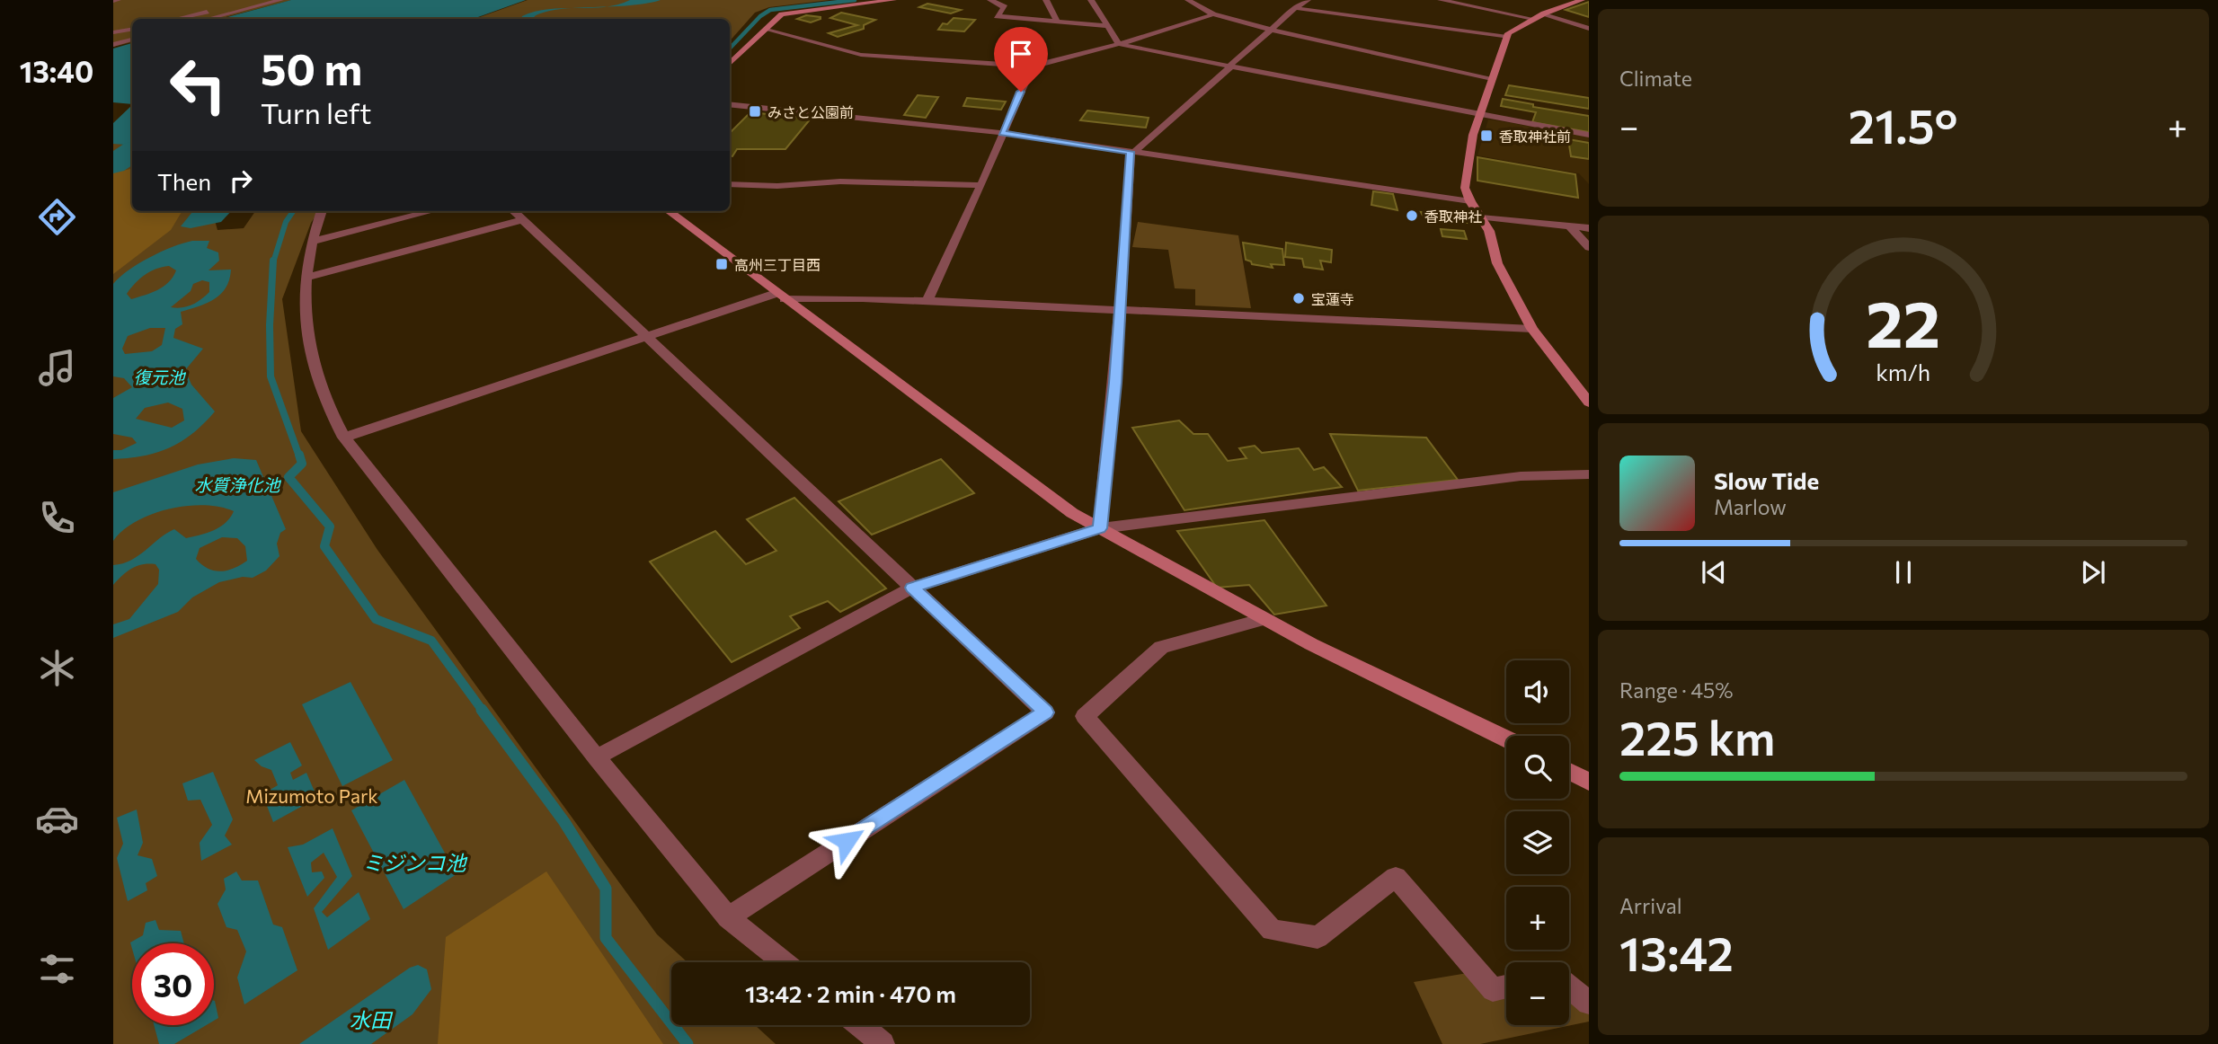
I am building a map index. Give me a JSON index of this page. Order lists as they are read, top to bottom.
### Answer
{
  "water": [
    "復元池",
    "水質浄化池",
    "ミジンコ池",
    "水田"
  ],
  "parks": ["Mizumoto Park"],
  "places": {
    "transit": ["みさと公園前", "香取神社前", "高州三丁目西"],
    "other": ["香取神社", "宝蓮寺"]
  },
  "page": {
    "tabs": "13:40",
    "tile": [
      "Climate",
      ["Range · 45%", "225 km"],
      ["Arrival", "13:42"]
    ],
    "turn": ["50 m", "Turn left"],
    "heat": ["−", "21.5°", "+"],
    "then": "Then",
    "song": ["Slow Tide", "Marlow"],
    "map_buttons": ["+", "−"],
    "limit": "30",
    "trip": "13:42 · 2 min · 470 m",
    "gauge": ["22", "km/h"]
  }
}
